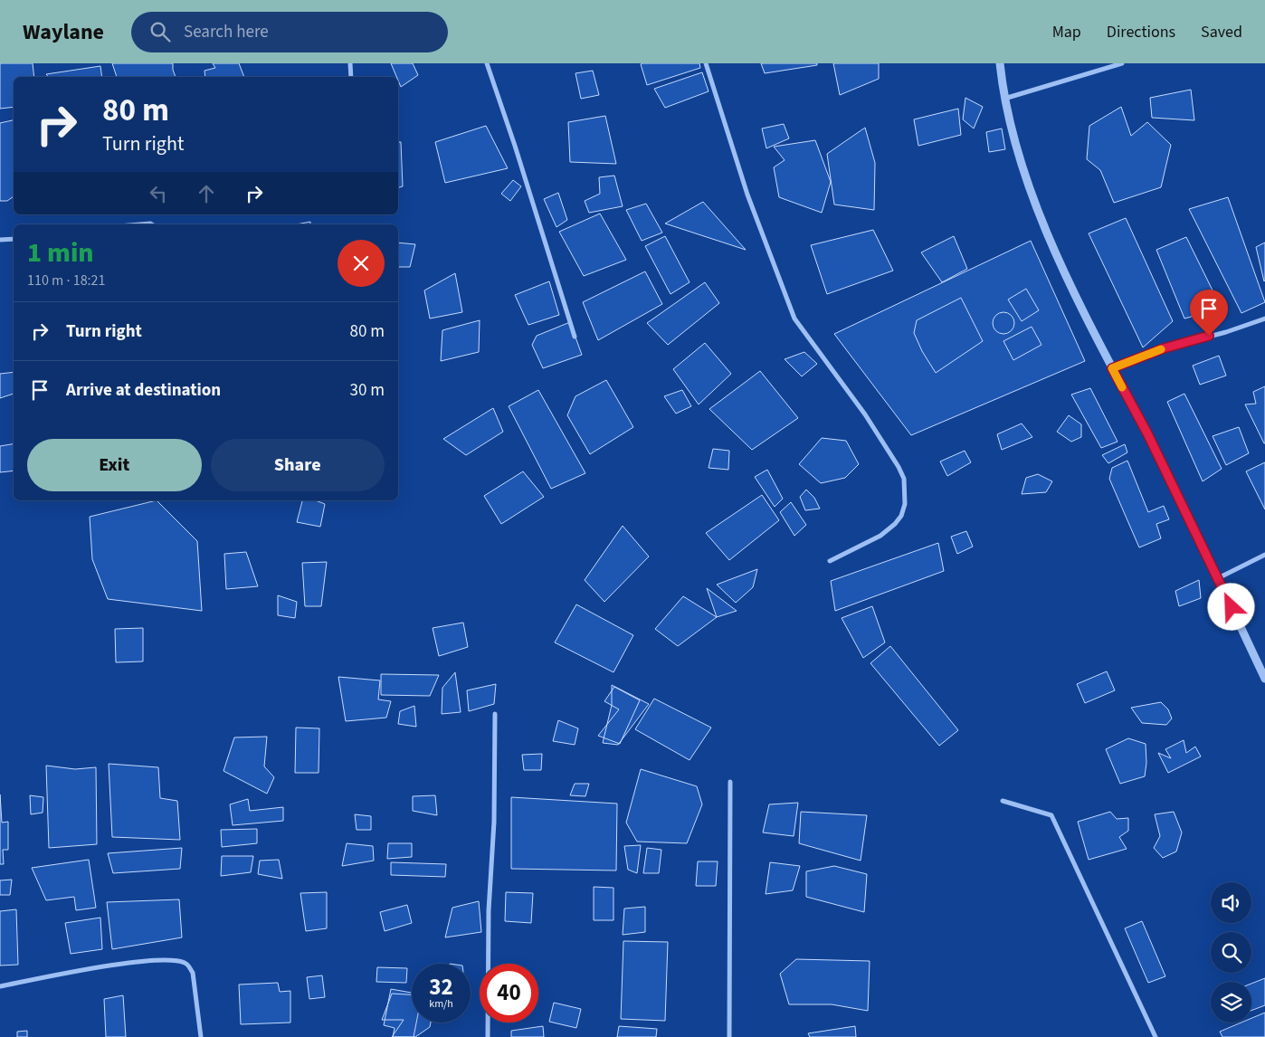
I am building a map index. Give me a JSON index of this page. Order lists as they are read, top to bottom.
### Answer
{
  "page": {
    "header": "Waylane",
    "search": "Search here",
    "nav": ["Map", "Directions", "Saved"],
    "turn": ["80 m", "Turn right"],
    "heading": ["1 min", "110 m · 18:21"],
    "list": [
      {
        "name": "Turn right",
        "value": "80 m"
      },
      {
        "name": "Arrive at destination",
        "value": "30 m"
      }
    ],
    "buttons": ["Exit", "Share"],
    "speed": "32 km/h",
    "limit": "40"
  }
}
